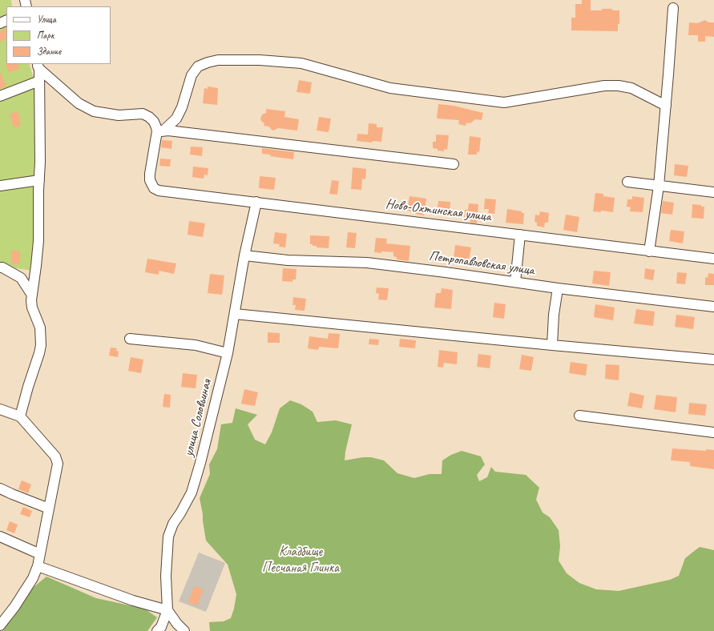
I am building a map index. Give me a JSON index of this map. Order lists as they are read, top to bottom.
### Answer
{
  "streets": {
    "street": ["Ново-Охтинская улица", "Петропавловская улица", "улица Соловьиная"]
  },
  "crossings": [
    ["Ново-Охтинская улица", "улица Соловьиная"],
    ["Петропавловская улица", "улица Соловьиная"]
  ],
  "parks": ["Кладбище Песчаная Глинка"],
  "legend": ["Улица", "Парк", "Здание"]
}
